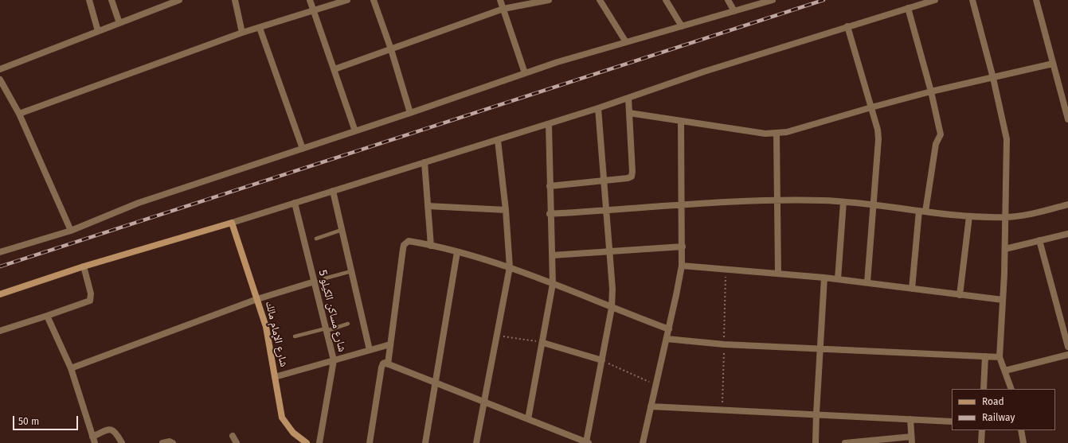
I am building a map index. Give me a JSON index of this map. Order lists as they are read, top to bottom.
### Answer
{
  "streets": {
    "street": ["شارع مساكن الكيلو 5", "شارع الإمام مالك"]
  },
  "legend": ["Road", "Railway"],
  "scale_bar": "50 m"
}
